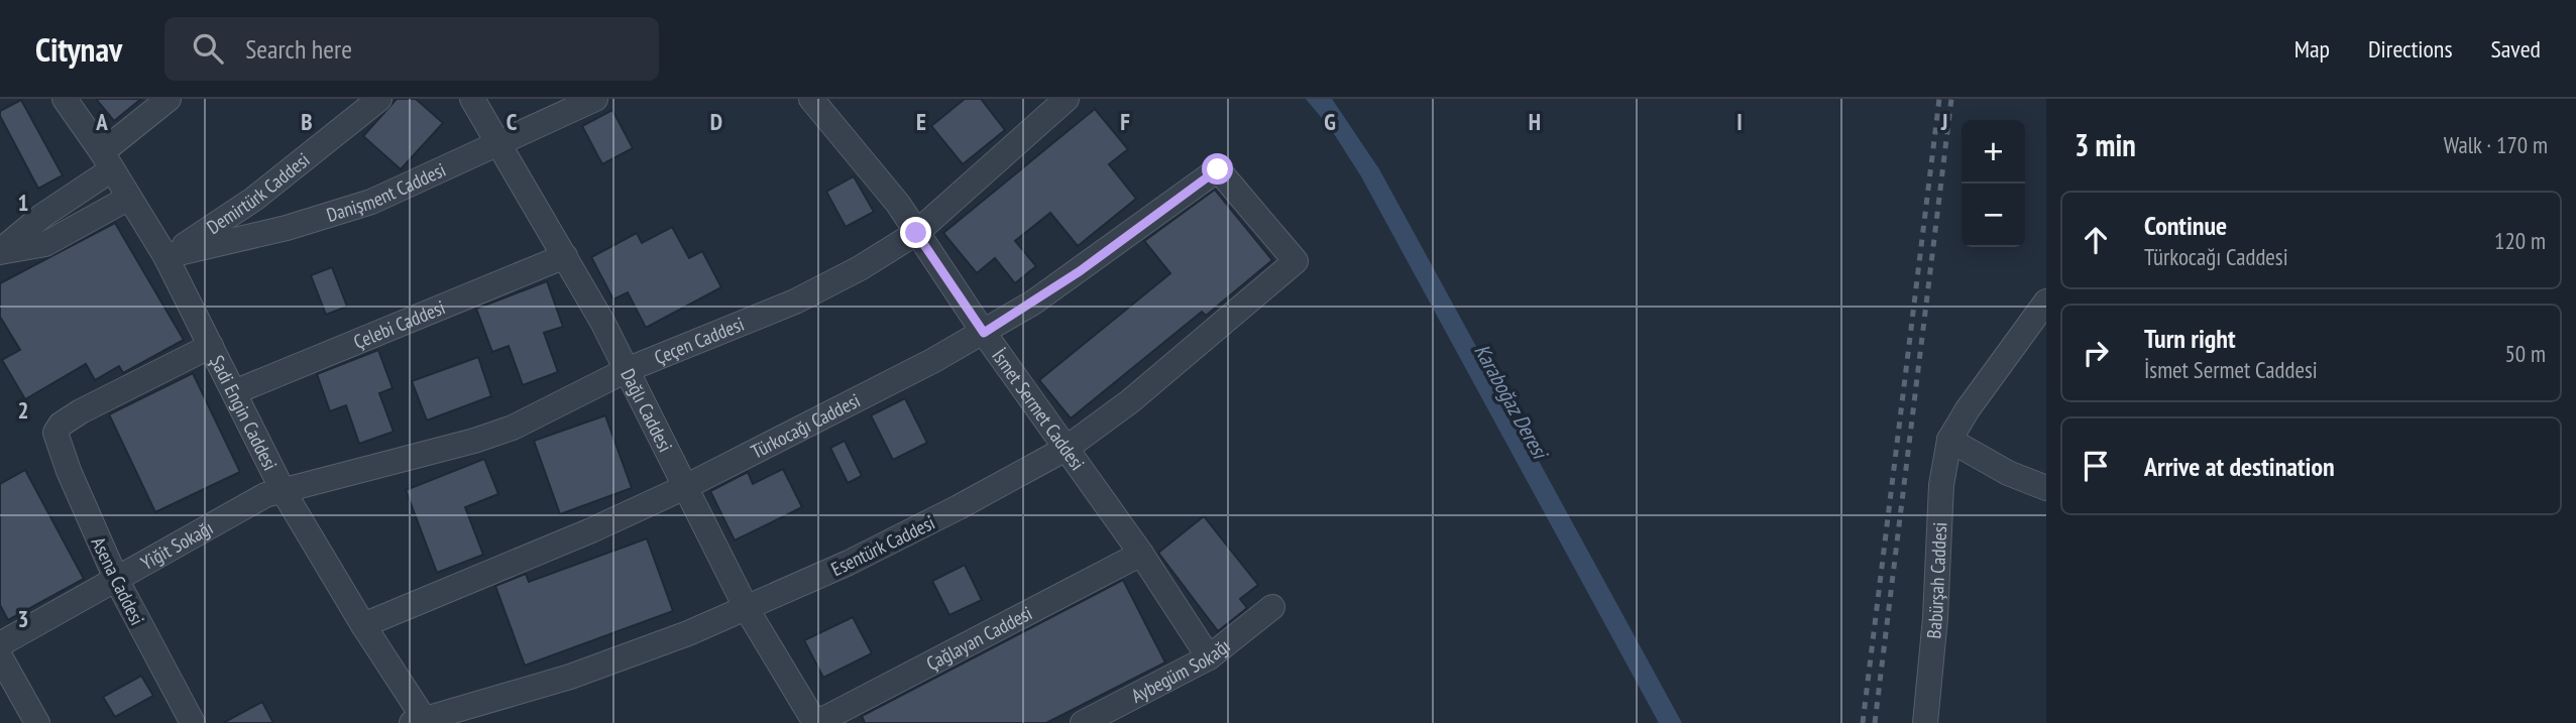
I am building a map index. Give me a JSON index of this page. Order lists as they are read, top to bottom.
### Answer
{
  "streets": {
    "street": [
      "Danişment Caddesi",
      "Demirtürk Caddesi",
      "Çelebi Caddesi",
      "Çeçen Caddesi",
      "Dağlı Caddesi",
      "İsmet Sermet Caddesi",
      "Şadi Engin Caddesi",
      "Türkocağı Caddesi",
      "Yiğit Sokağı",
      "Esentürk Caddesi",
      "Asena Caddesi",
      "Babürşah Caddesi",
      "Çağlayan Caddesi",
      "Aybegüm Sokağı"
    ]
  },
  "crossings": [
    ["Danişment Caddesi", "Demirtürk Caddesi"],
    ["Danişment Caddesi", "Dağlı Caddesi"],
    ["Danişment Caddesi", "Şadi Engin Caddesi"],
    ["Demirtürk Caddesi", "Şadi Engin Caddesi"],
    ["Çelebi Caddesi", "Dağlı Caddesi"],
    ["Çelebi Caddesi", "Şadi Engin Caddesi"],
    ["Çeçen Caddesi", "Dağlı Caddesi"],
    ["Çeçen Caddesi", "İsmet Sermet Caddesi"],
    ["Çeçen Caddesi", "Şadi Engin Caddesi"],
    ["Çeçen Caddesi", "Yiğit Sokağı"],
    ["Dağlı Caddesi", "Türkocağı Caddesi"],
    ["Dağlı Caddesi", "Esentürk Caddesi"],
    ["Dağlı Caddesi", "Çağlayan Caddesi"],
    ["İsmet Sermet Caddesi", "Türkocağı Caddesi"],
    ["İsmet Sermet Caddesi", "Esentürk Caddesi"],
    ["İsmet Sermet Caddesi", "Çağlayan Caddesi"],
    ["İsmet Sermet Caddesi", "Aybegüm Sokağı"],
    ["Şadi Engin Caddesi", "Türkocağı Caddesi"],
    ["Şadi Engin Caddesi", "Yiğit Sokağı"],
    ["Şadi Engin Caddesi", "Esentürk Caddesi"],
    ["Şadi Engin Caddesi", "Asena Caddesi"],
    ["Türkocağı Caddesi", "Esentürk Caddesi"],
    ["Yiğit Sokağı", "Asena Caddesi"]
  ],
  "water": ["Karaboğaz Deresi"],
  "page": {
    "header": "Citynav",
    "search": "Search here",
    "nav": ["Map", "Directions", "Saved"],
    "heading": ["3 min", "Walk · 170 m"],
    "map_buttons": ["+", "−"],
    "list": [
      ["Continue", "Türkocağı Caddesi", "120 m"],
      ["Turn right", "İsmet Sermet Caddesi", "50 m"],
      "Arrive at destination"
    ]
  },
  "grid": {
    "columns": [
      "A",
      "B",
      "C",
      "D",
      "E",
      "F",
      "G",
      "H",
      "I",
      "J"
    ],
    "rows": ["1", "2", "3"]
  }
}
